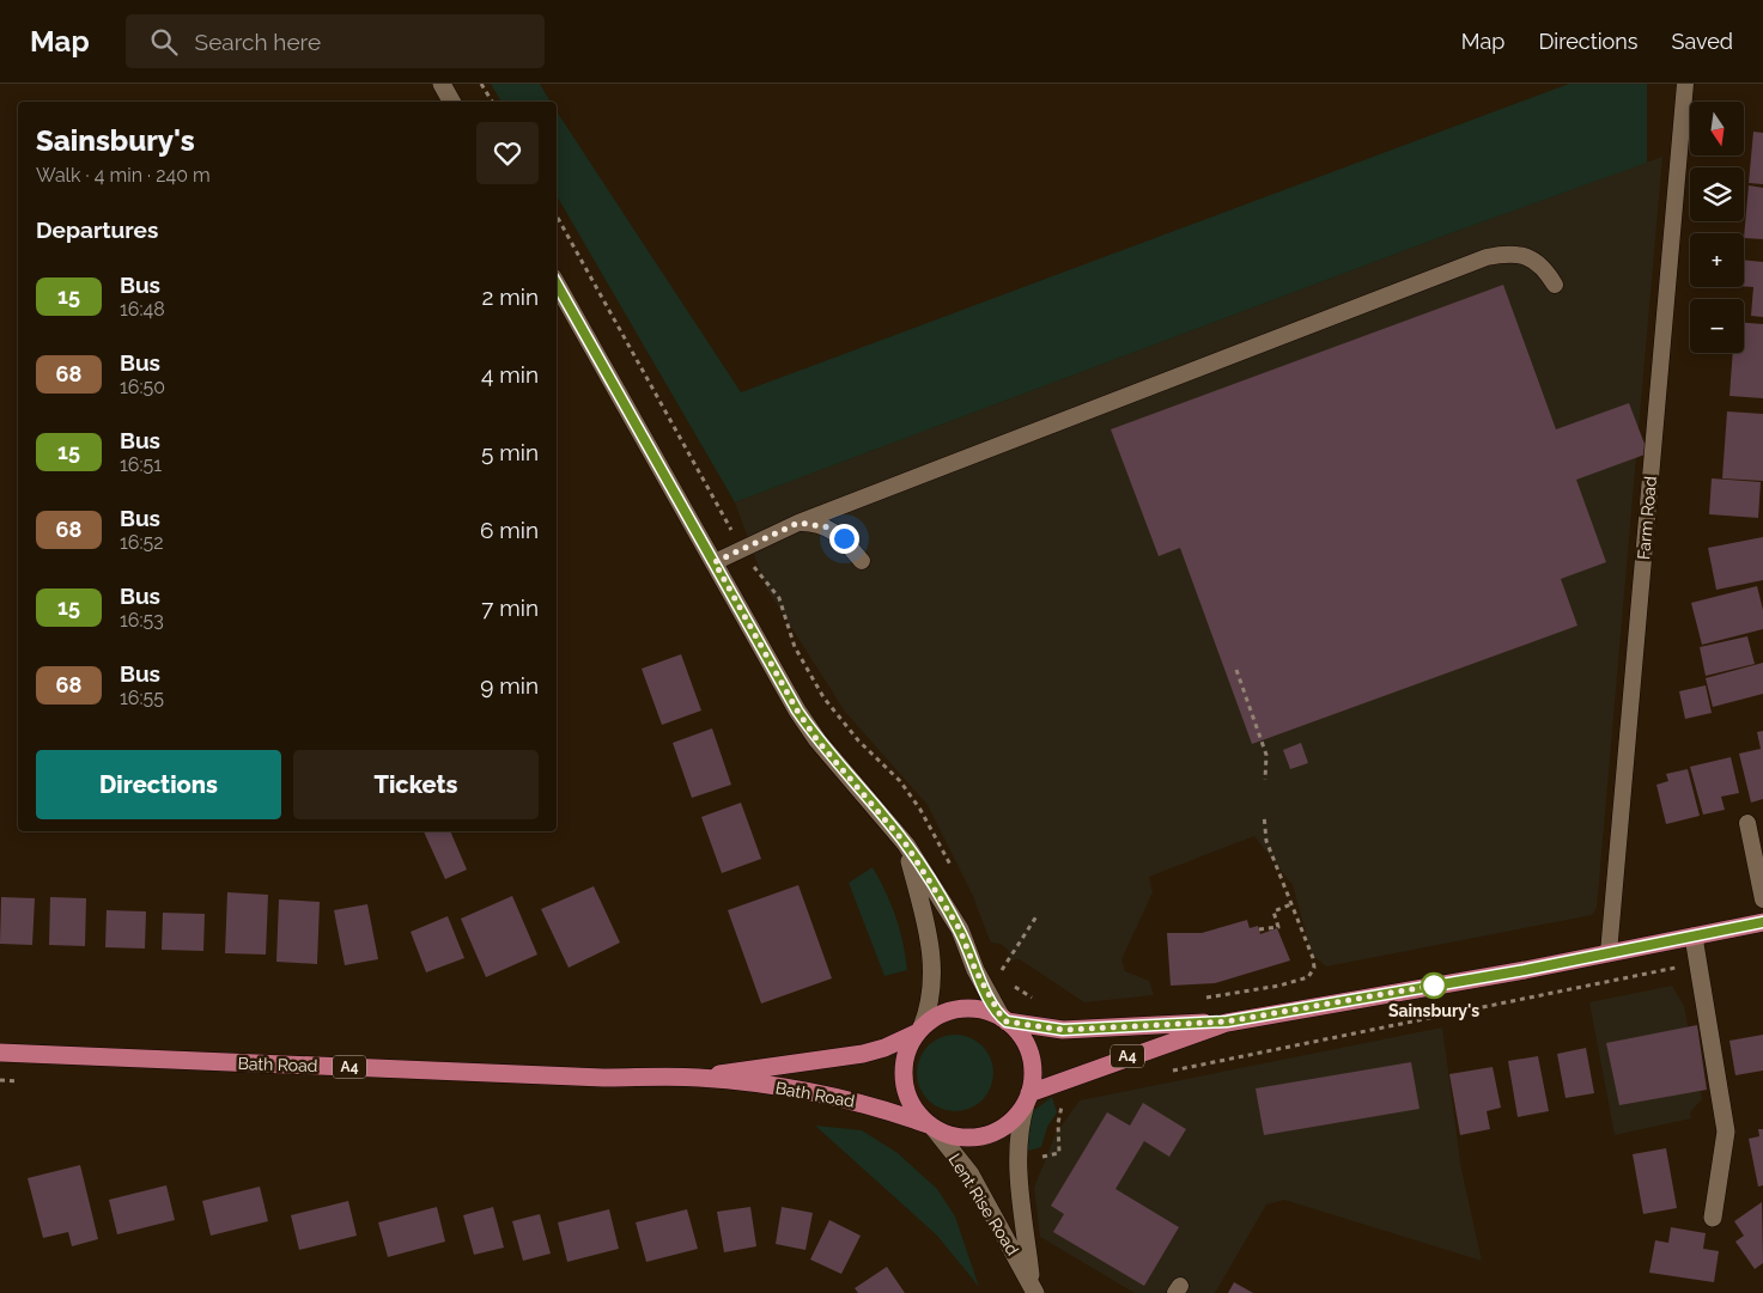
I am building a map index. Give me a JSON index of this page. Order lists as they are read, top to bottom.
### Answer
{
  "streets": {
    "main road": ["A4", "Bath Road", "Lent Rise Road"],
    "lane": ["Farm Road"]
  },
  "crossings": [
    ["Farm Road", "A4"],
    ["A4", "Bath Road"],
    ["A4", "Lent Rise Road"],
    ["Bath Road", "Lent Rise Road"]
  ],
  "places": ["Sainsbury's"],
  "lines": ["bus line 15"],
  "north": "bottom",
  "page": {
    "header": "Map",
    "search": "Search here",
    "nav": ["Map", "Directions", "Saved"],
    "map_buttons": ["+", "−"],
    "heading": [
      ["Sainsbury's", "Walk · 4 min · 240 m"],
      "Departures"
    ],
    "list": [
      {
        "mark": "15",
        "name": "Bus",
        "note": "16:48",
        "value": "2 min"
      },
      {
        "mark": "68",
        "name": "Bus",
        "note": "16:50",
        "value": "4 min"
      },
      {
        "mark": "15",
        "name": "Bus",
        "note": "16:51",
        "value": "5 min"
      },
      {
        "mark": "68",
        "name": "Bus",
        "note": "16:52",
        "value": "6 min"
      },
      {
        "mark": "15",
        "name": "Bus",
        "note": "16:53",
        "value": "7 min"
      },
      {
        "mark": "68",
        "name": "Bus",
        "note": "16:55",
        "value": "9 min"
      }
    ],
    "buttons": ["Directions", "Tickets"]
  }
}
